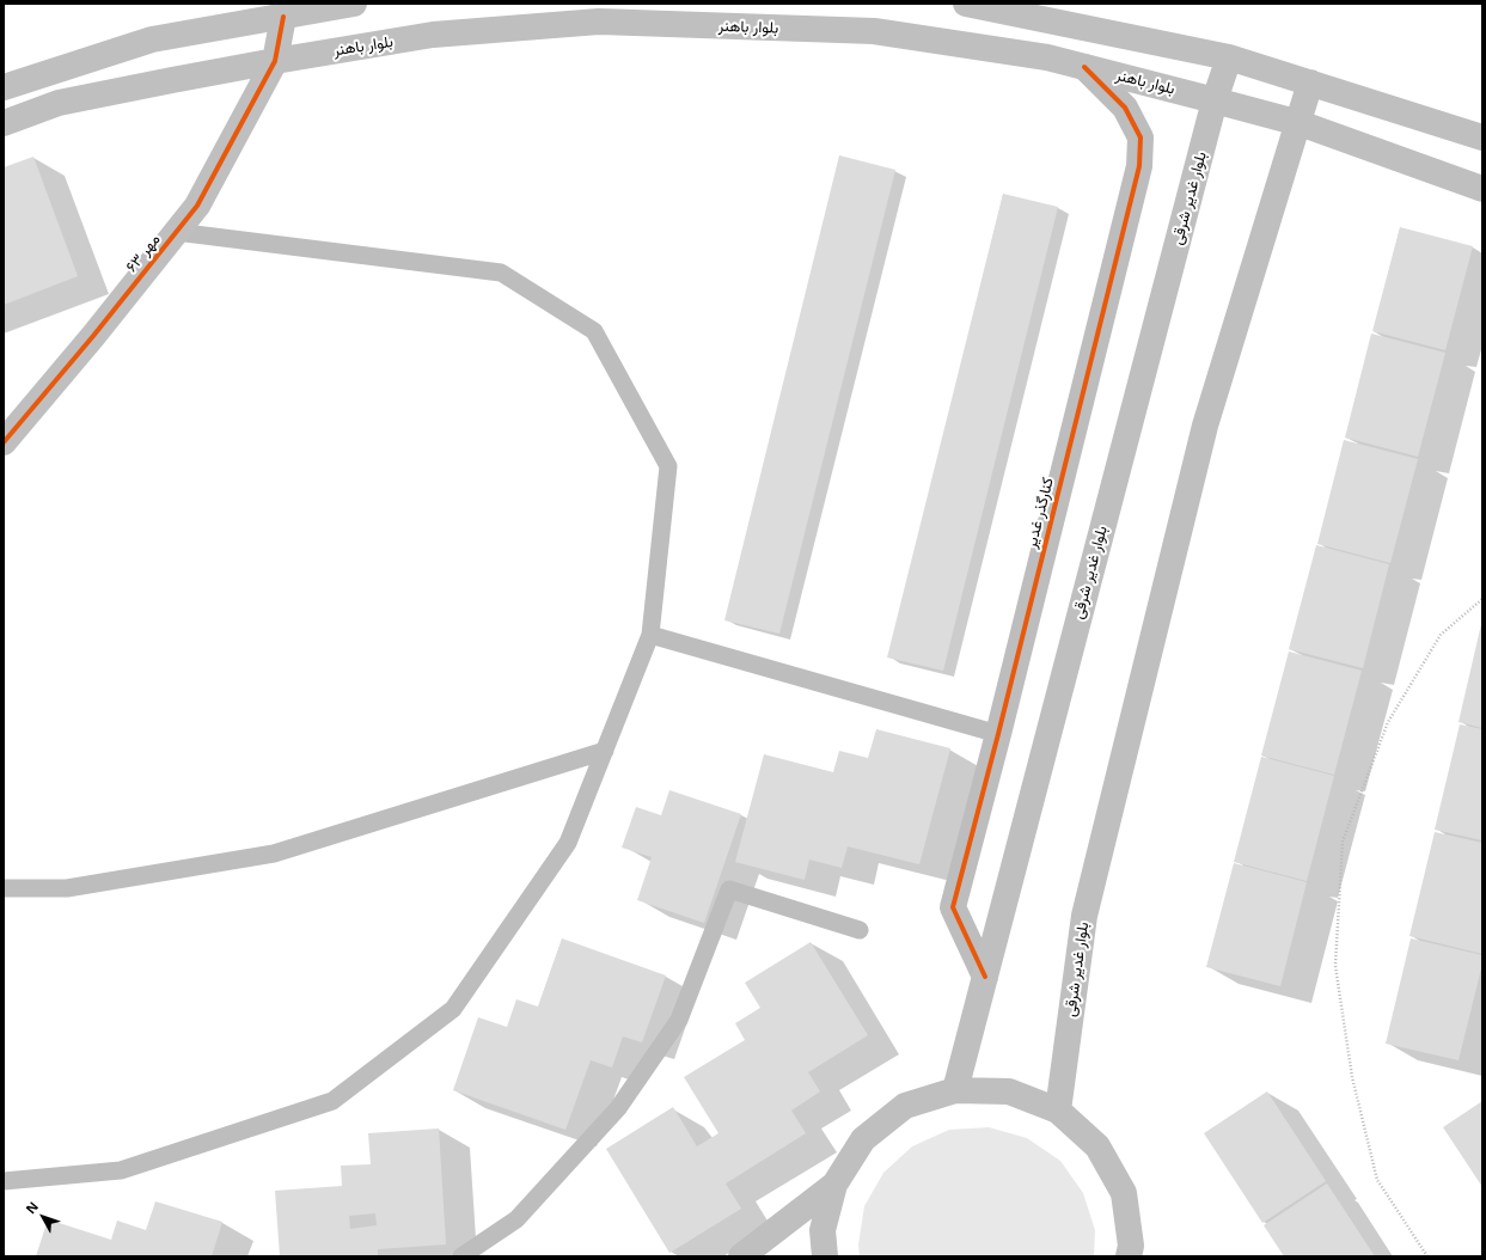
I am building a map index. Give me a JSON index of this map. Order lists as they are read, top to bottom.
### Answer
{
  "streets": {
    "main road": ["بلوار باهنر", "بلوار غدیر شرقی", "مهر ۶۳"],
    "street": ["کنارگذر غدیر"]
  },
  "crossings": [
    ["بلوار باهنر", "بلوار غدیر شرقی"],
    ["بلوار باهنر", "مهر ۶۳"],
    ["بلوار باهنر", "کنارگذر غدیر"],
    ["بلوار غدیر شرقی", "کنارگذر غدیر"]
  ],
  "north": "top left"
}
